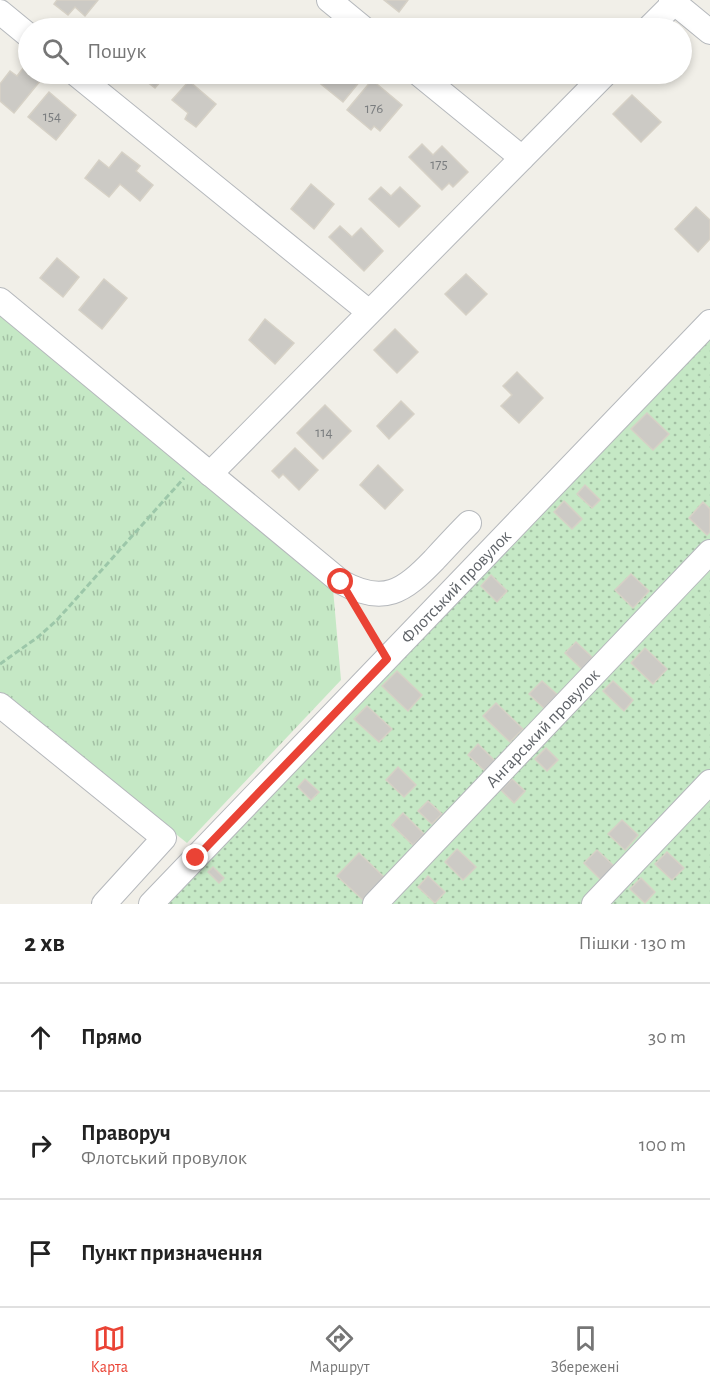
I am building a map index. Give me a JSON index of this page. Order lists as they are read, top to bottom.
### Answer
{
  "streets": {
    "lane": ["Флотський провулок", "Ангарський провулок"]
  },
  "house_numbers": [
    "176",
    "154",
    "175",
    "114"
  ],
  "page": {
    "search": "Пошук",
    "heading": ["2 хв", "Пішки · 130 m"],
    "list": [
      ["Прямо", "30 m"],
      ["Праворуч", "Флотський провулок", "100 m"],
      "Пункт призначення"
    ],
    "nav": ["Карта", "Маршрут", "Збережені"]
  }
}
